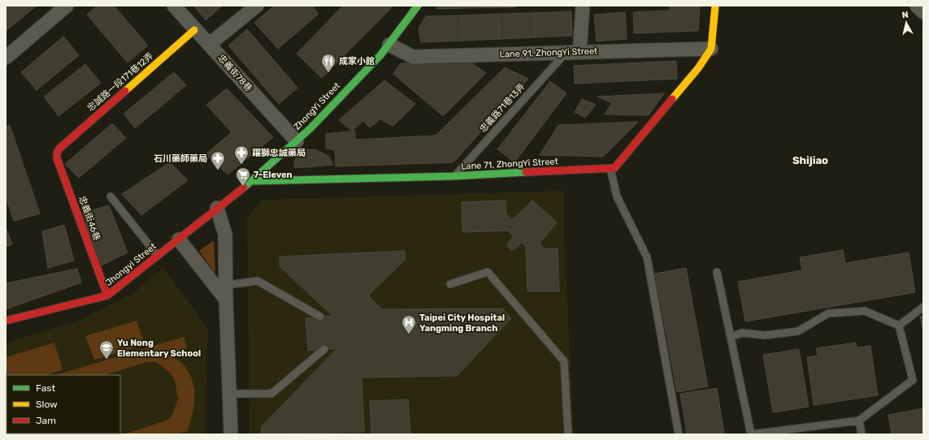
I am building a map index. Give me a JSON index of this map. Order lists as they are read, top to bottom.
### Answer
{
  "streets": {
    "street": [
      "Lane 91, ZhongYi Street",
      "忠義街78巷",
      "忠誠路一段171巷12弄",
      "ZhongYi Street",
      "Lane 71, ZhongYi Street",
      "忠義街46巷",
      "Jhongyi Street"
    ],
    "lane": ["忠義路71巷13弄"]
  },
  "crossings": [
    ["Lane 91, ZhongYi Street", "ZhongYi Street"],
    ["Lane 91, ZhongYi Street", "忠義路71巷13弄"],
    ["忠義街78巷", "忠誠路一段171巷12弄"],
    ["忠義街78巷", "ZhongYi Street"],
    ["忠誠路一段171巷12弄", "忠義街46巷"],
    ["ZhongYi Street", "Lane 71, ZhongYi Street"],
    ["ZhongYi Street", "Jhongyi Street"],
    ["忠義路71巷13弄", "Lane 71, ZhongYi Street"],
    ["忠義街46巷", "Jhongyi Street"]
  ],
  "districts": ["Shijiao"],
  "places": {
    "restaurant": ["成家小館"],
    "pharmacy": ["躍獅忠誠藥局", "石川藥師藥局"],
    "supermarket": ["7-Eleven"],
    "hospital": ["Taipei City Hospital Yangming Branch"],
    "school or university": ["Yu Nong Elementary School"]
  },
  "legend": ["Fast", "Slow", "Jam"],
  "north": "top"
}
